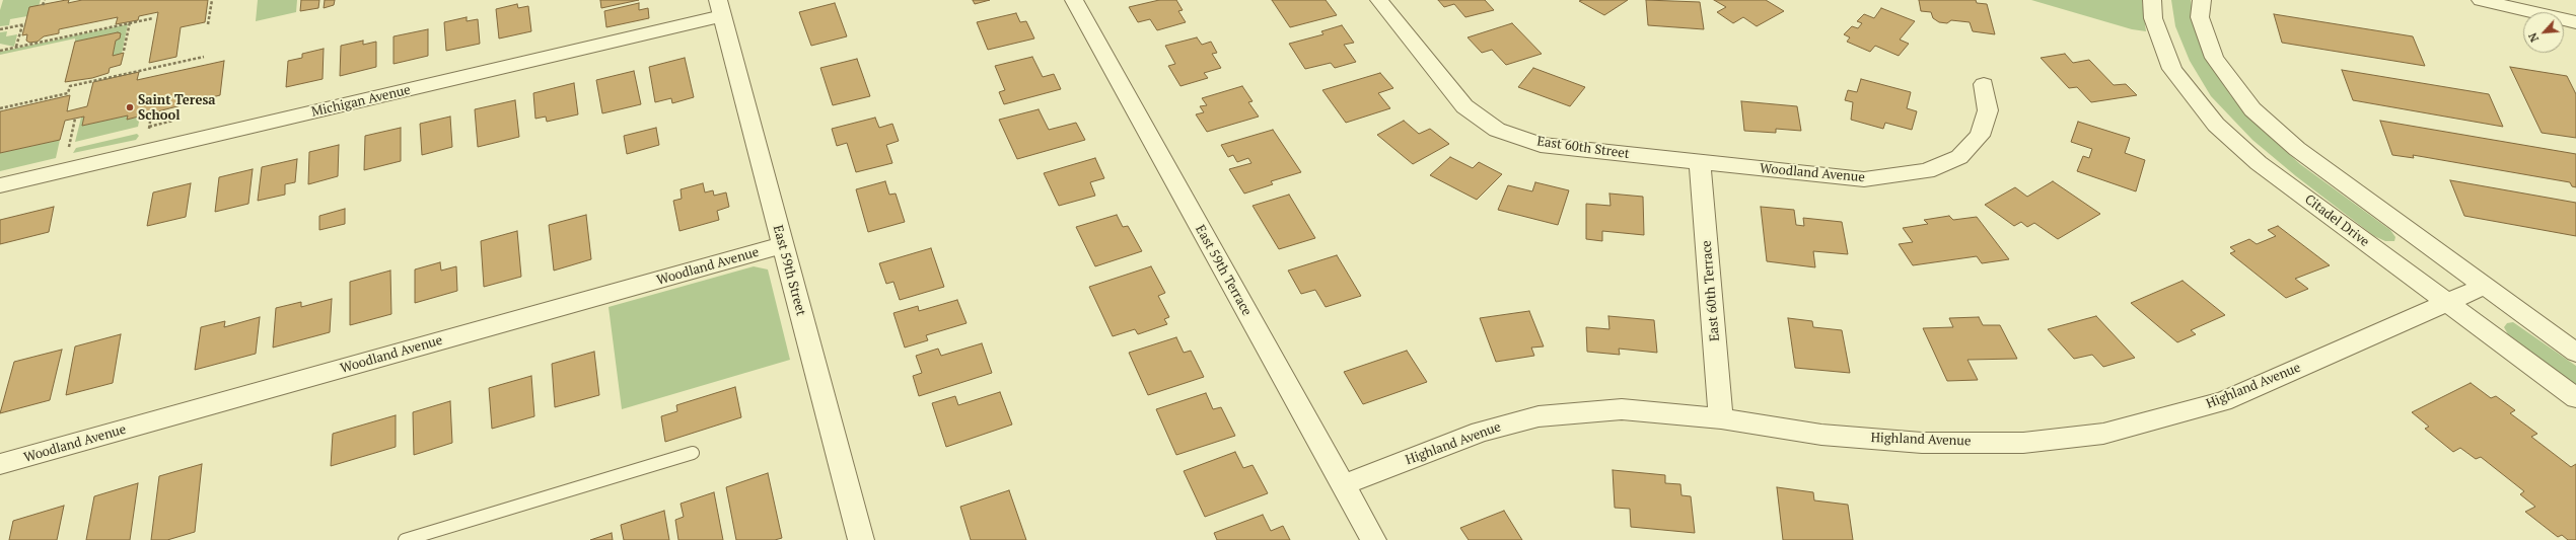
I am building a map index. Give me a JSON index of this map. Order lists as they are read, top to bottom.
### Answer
{
  "streets": {
    "street": [
      "Michigan Avenue",
      "East 60th Street",
      "Woodland Avenue",
      "Citadel Drive",
      "East 59th Street",
      "East 59th Terrace",
      "East 60th Terrace",
      "Highland Avenue"
    ]
  },
  "crossings": [
    ["Michigan Avenue", "East 59th Street"],
    ["East 60th Street", "Woodland Avenue"],
    ["East 60th Street", "East 60th Terrace"],
    ["Woodland Avenue", "East 59th Street"],
    ["Woodland Avenue", "East 60th Terrace"],
    ["Citadel Drive", "Highland Avenue"],
    ["East 59th Terrace", "Highland Avenue"],
    ["East 60th Terrace", "Highland Avenue"]
  ],
  "places": ["Saint Teresa School"],
  "north": "bottom left"
}
